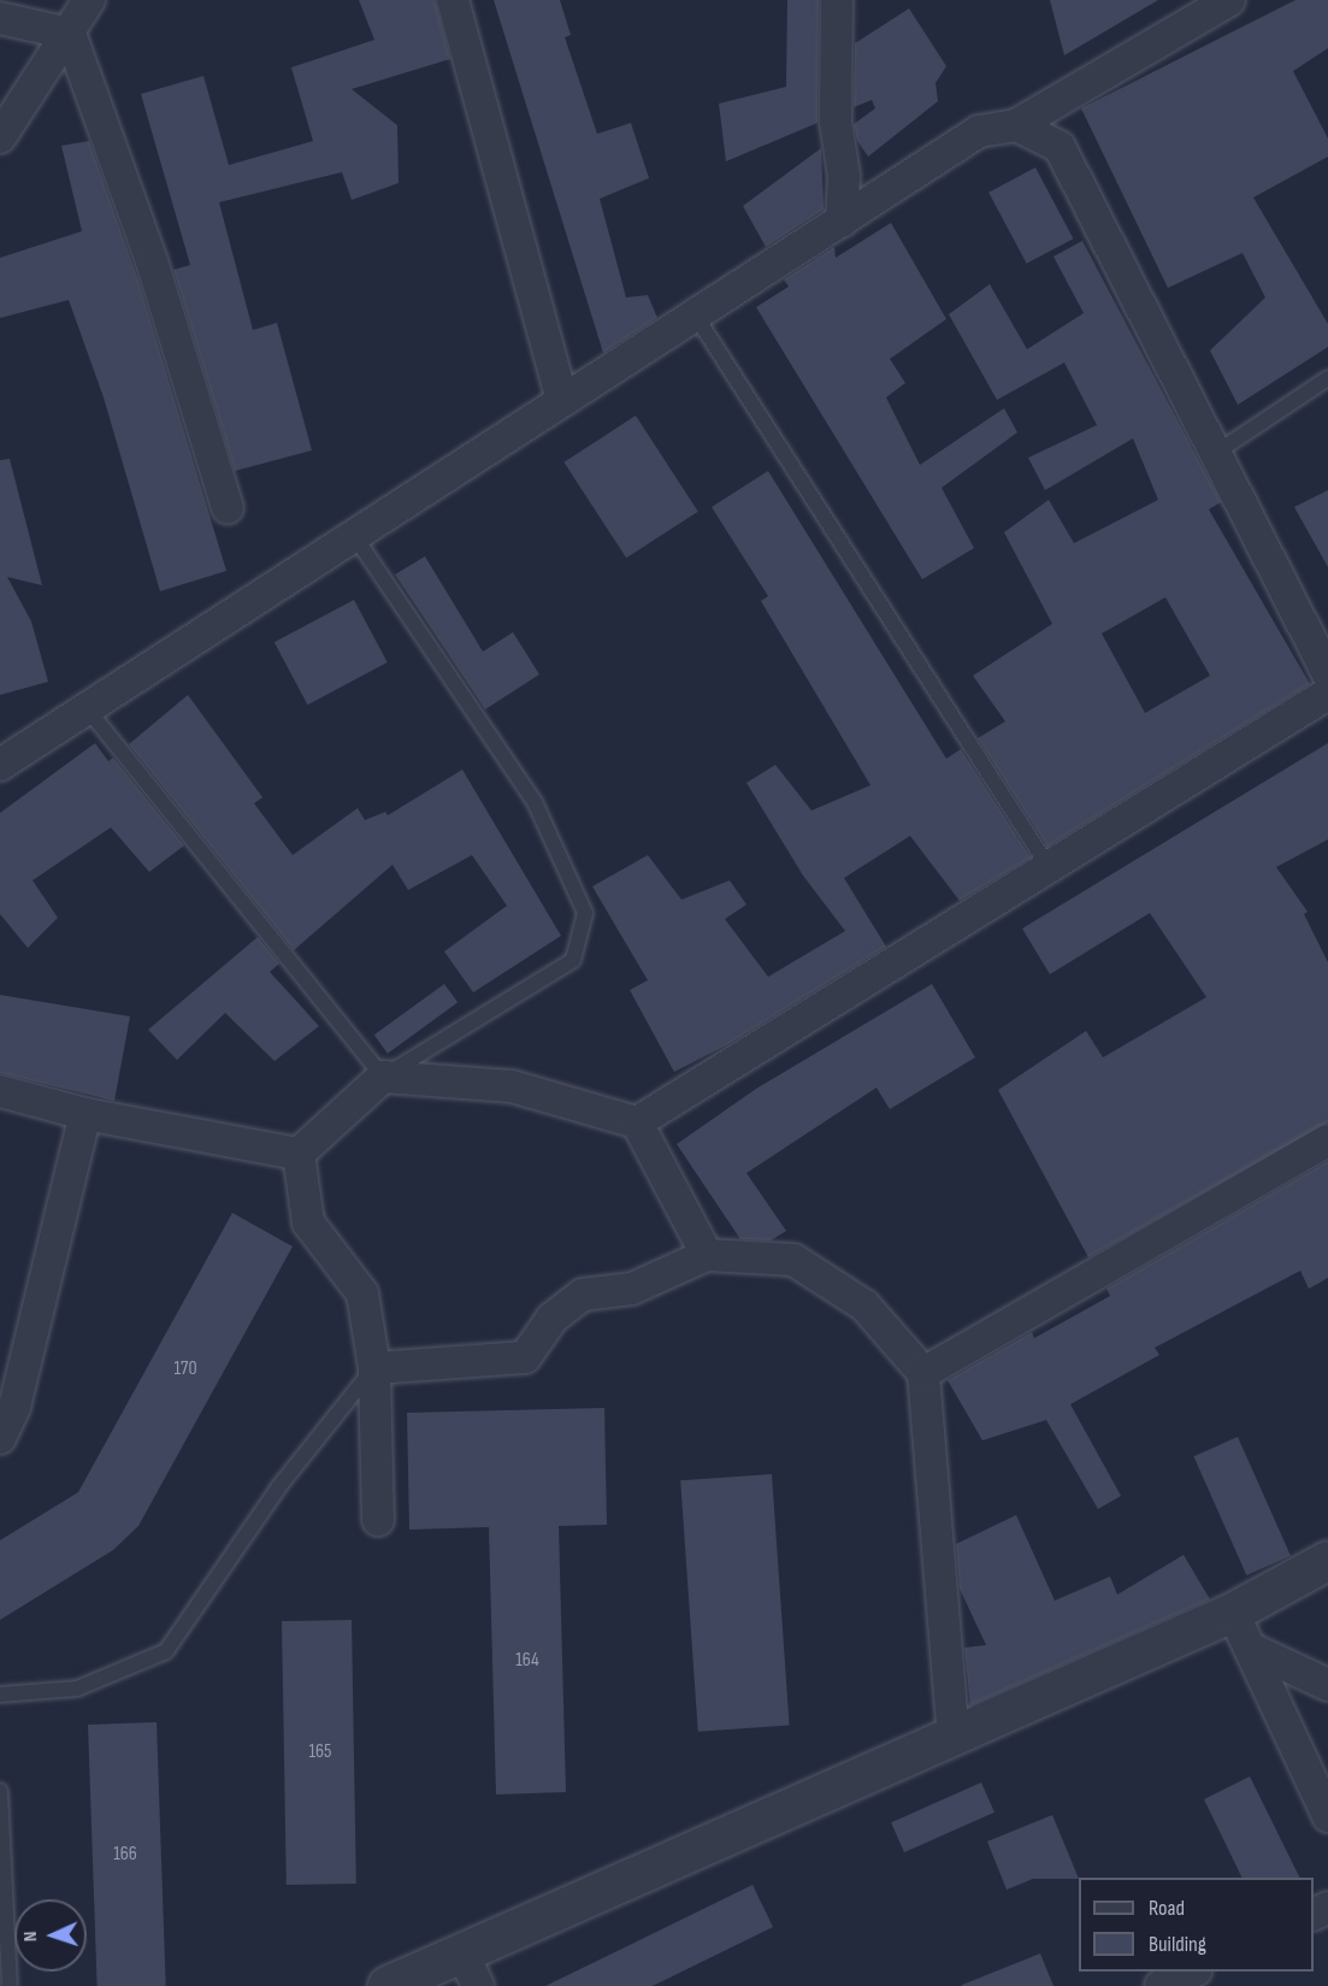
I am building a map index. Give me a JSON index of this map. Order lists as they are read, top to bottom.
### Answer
{
  "house_numbers": [
    "170",
    "164",
    "165",
    "166"
  ],
  "legend": ["Road", "Building"],
  "north": "left"
}
